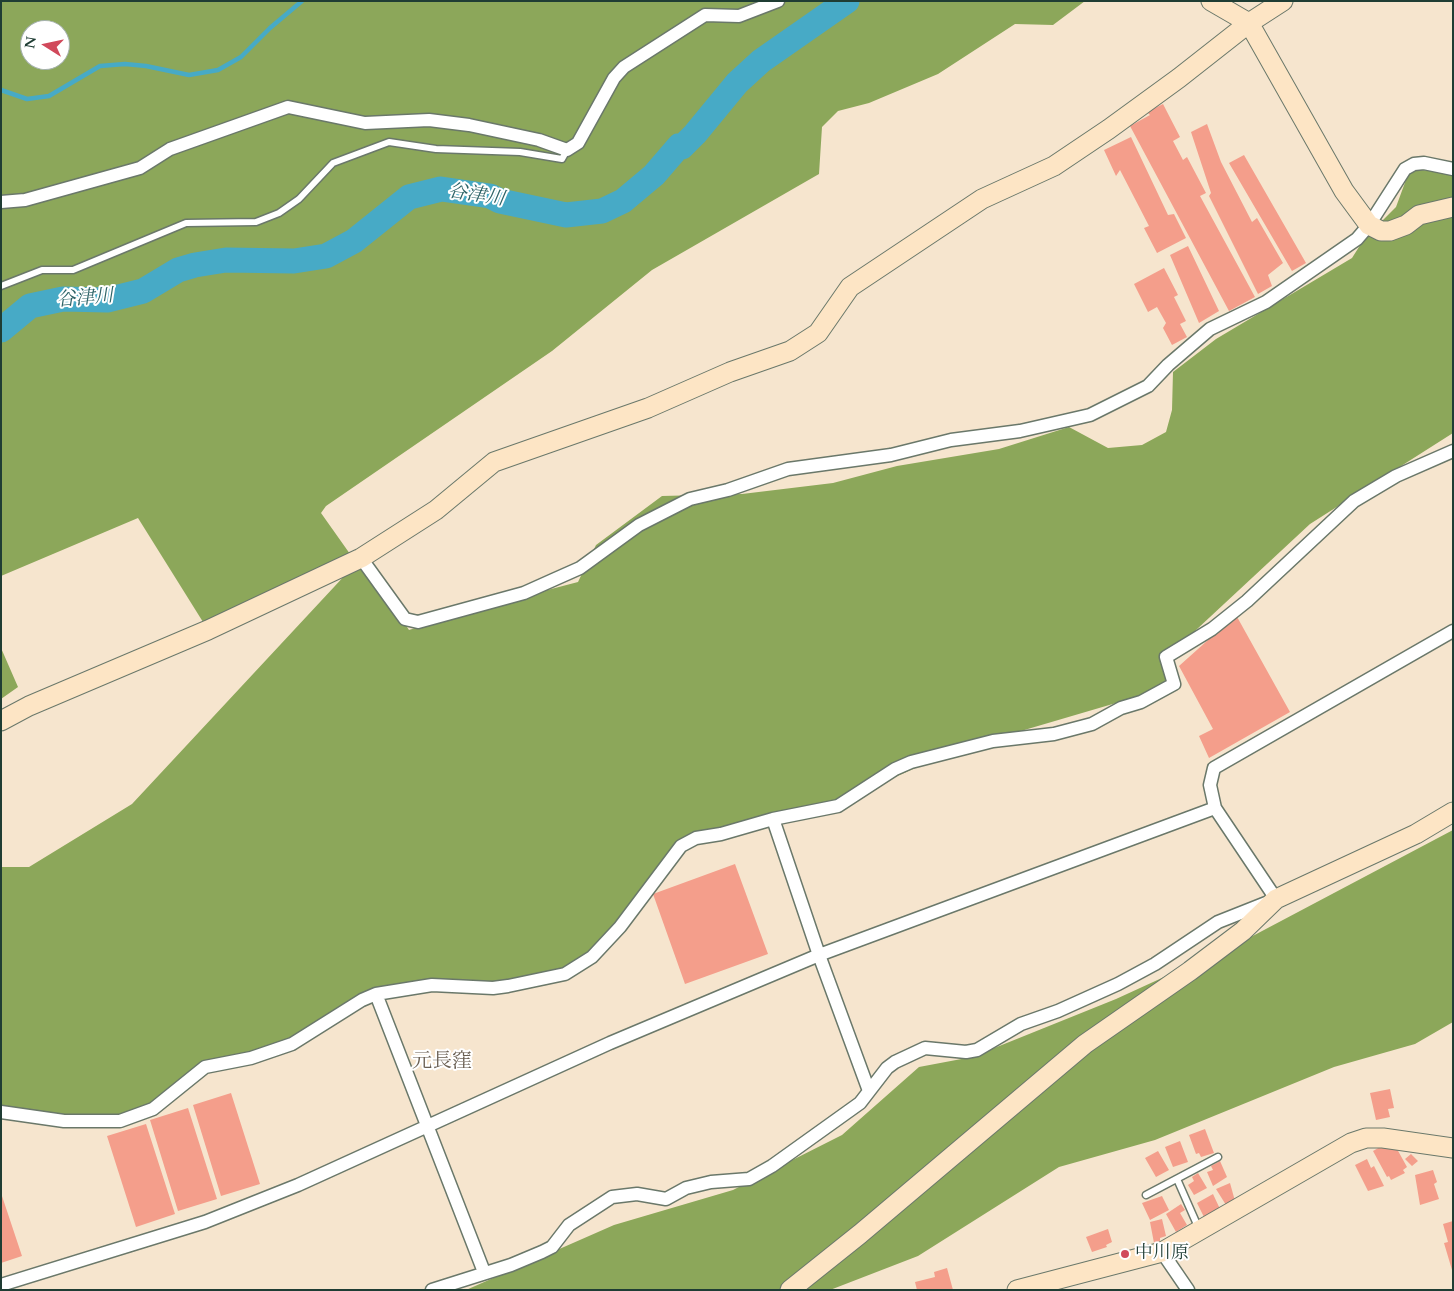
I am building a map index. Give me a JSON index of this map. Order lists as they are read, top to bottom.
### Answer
{
  "districts": ["元長窪"],
  "water": ["谷津川"],
  "places": ["中川原"],
  "north": "left"
}
